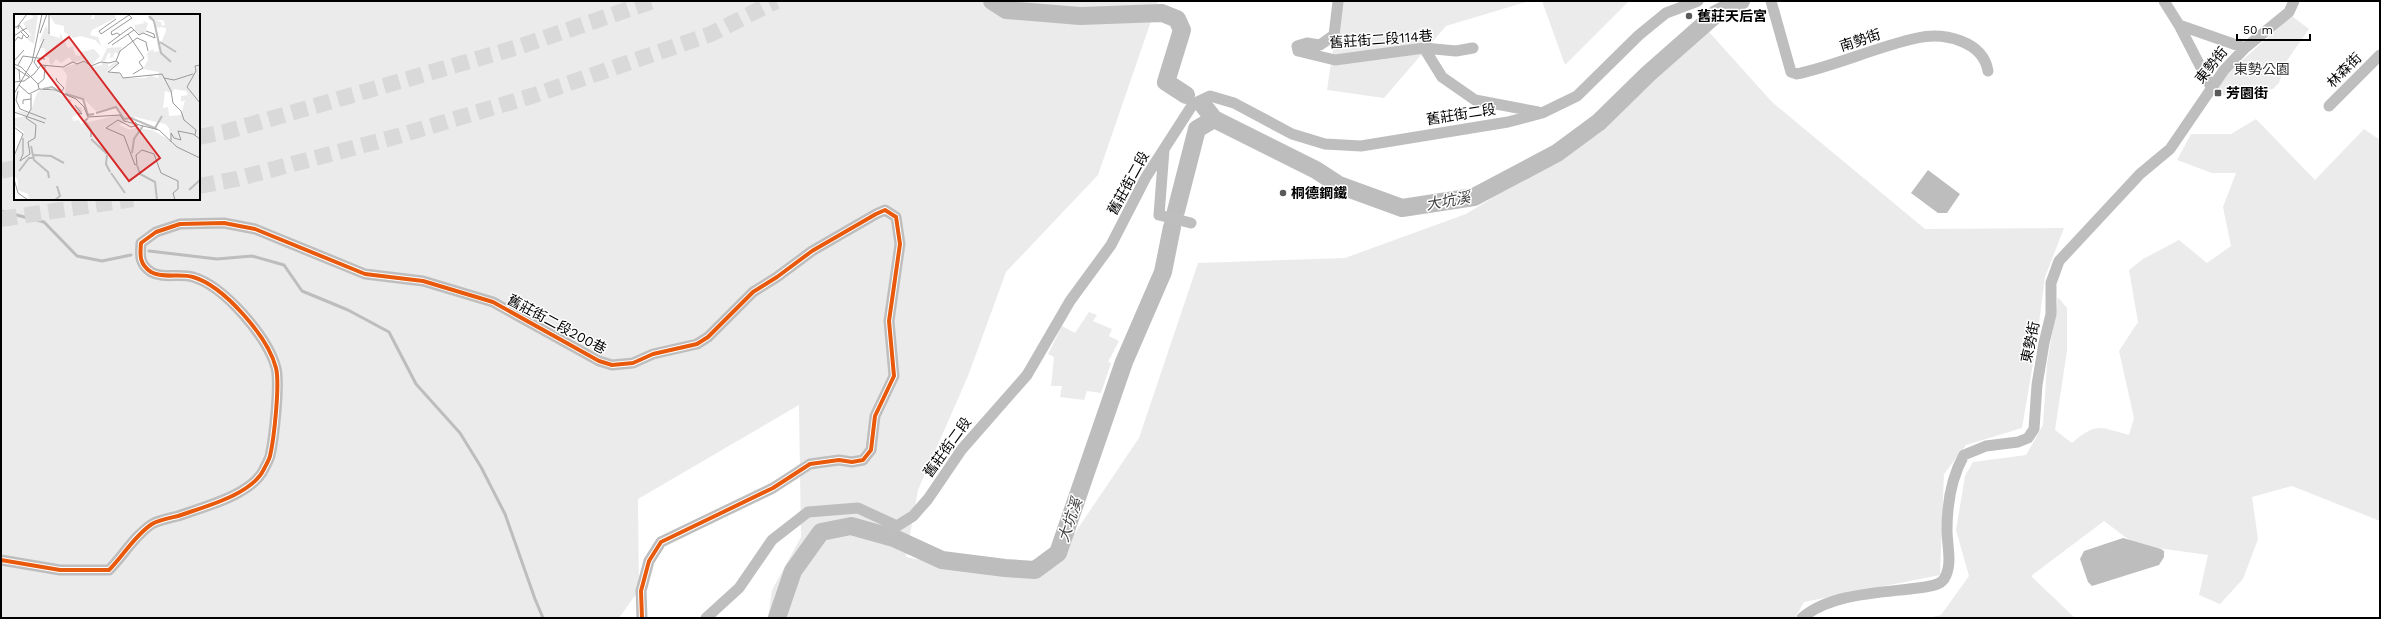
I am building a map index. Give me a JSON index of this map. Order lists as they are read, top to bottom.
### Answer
{
  "streets": {
    "street": [
      "舊莊街二段114巷",
      "南勢街",
      "東勢街",
      "林森街",
      "舊莊街二段",
      "舊莊街二段200巷"
    ]
  },
  "water": ["大坑溪"],
  "parks": ["東勢公園"],
  "places": {
    "other": ["舊莊天后宮", "桐德鋼鐵"],
    "transit": ["芳園街"]
  },
  "scale_bar": "50 m"
}
